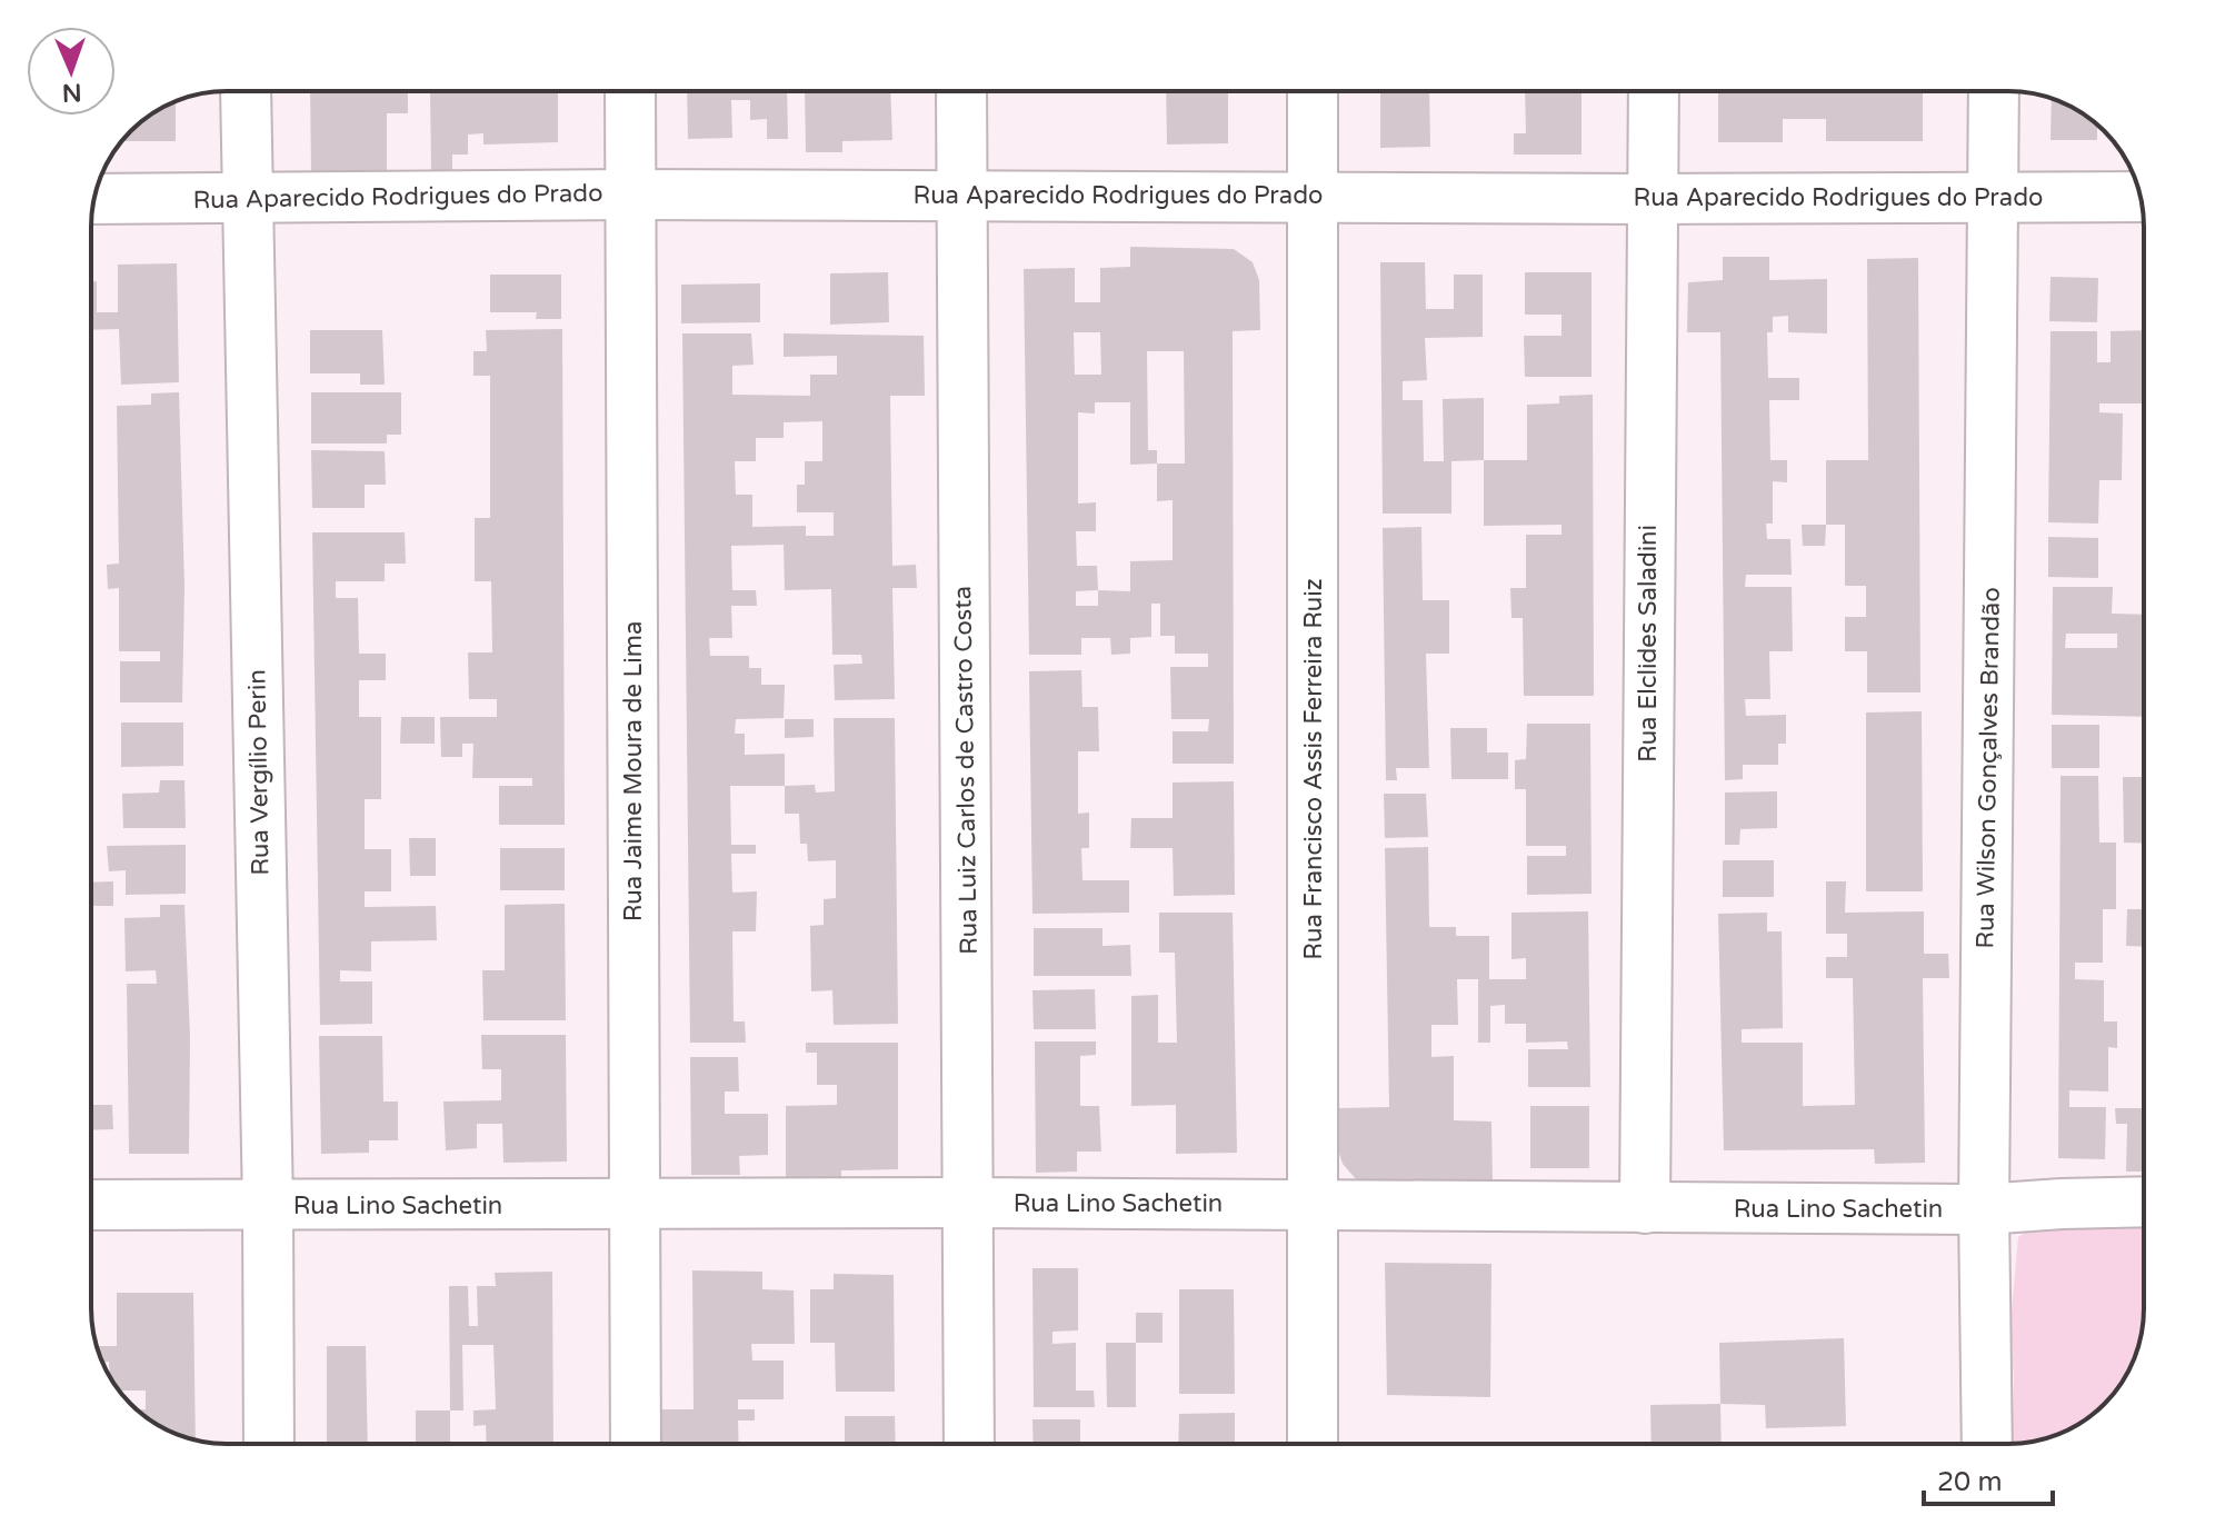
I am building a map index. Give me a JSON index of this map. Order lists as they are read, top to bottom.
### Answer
{
  "streets": {
    "street": [
      "Rua Aparecido Rodrigues do Prado",
      "Rua Elclides Saladini",
      "Rua Wilson Gonçalves Brandão",
      "Rua Francisco Assis Ferreira Ruiz",
      "Rua Luiz Carlos de Castro Costa",
      "Rua Jaime Moura de Lima",
      "Rua Vergílio Perin",
      "Rua Lino Sachetin"
    ]
  },
  "crossings": [
    ["Rua Aparecido Rodrigues do Prado", "Rua Elclides Saladini"],
    ["Rua Aparecido Rodrigues do Prado", "Rua Wilson Gonçalves Brandão"],
    ["Rua Aparecido Rodrigues do Prado", "Rua Francisco Assis Ferreira Ruiz"],
    ["Rua Aparecido Rodrigues do Prado", "Rua Luiz Carlos de Castro Costa"],
    ["Rua Aparecido Rodrigues do Prado", "Rua Jaime Moura de Lima"],
    ["Rua Aparecido Rodrigues do Prado", "Rua Vergílio Perin"],
    ["Rua Elclides Saladini", "Rua Lino Sachetin"],
    ["Rua Wilson Gonçalves Brandão", "Rua Lino Sachetin"],
    ["Rua Francisco Assis Ferreira Ruiz", "Rua Lino Sachetin"],
    ["Rua Luiz Carlos de Castro Costa", "Rua Lino Sachetin"],
    ["Rua Jaime Moura de Lima", "Rua Lino Sachetin"],
    ["Rua Vergílio Perin", "Rua Lino Sachetin"]
  ],
  "scale_bar": "20 m",
  "north": "bottom"
}
